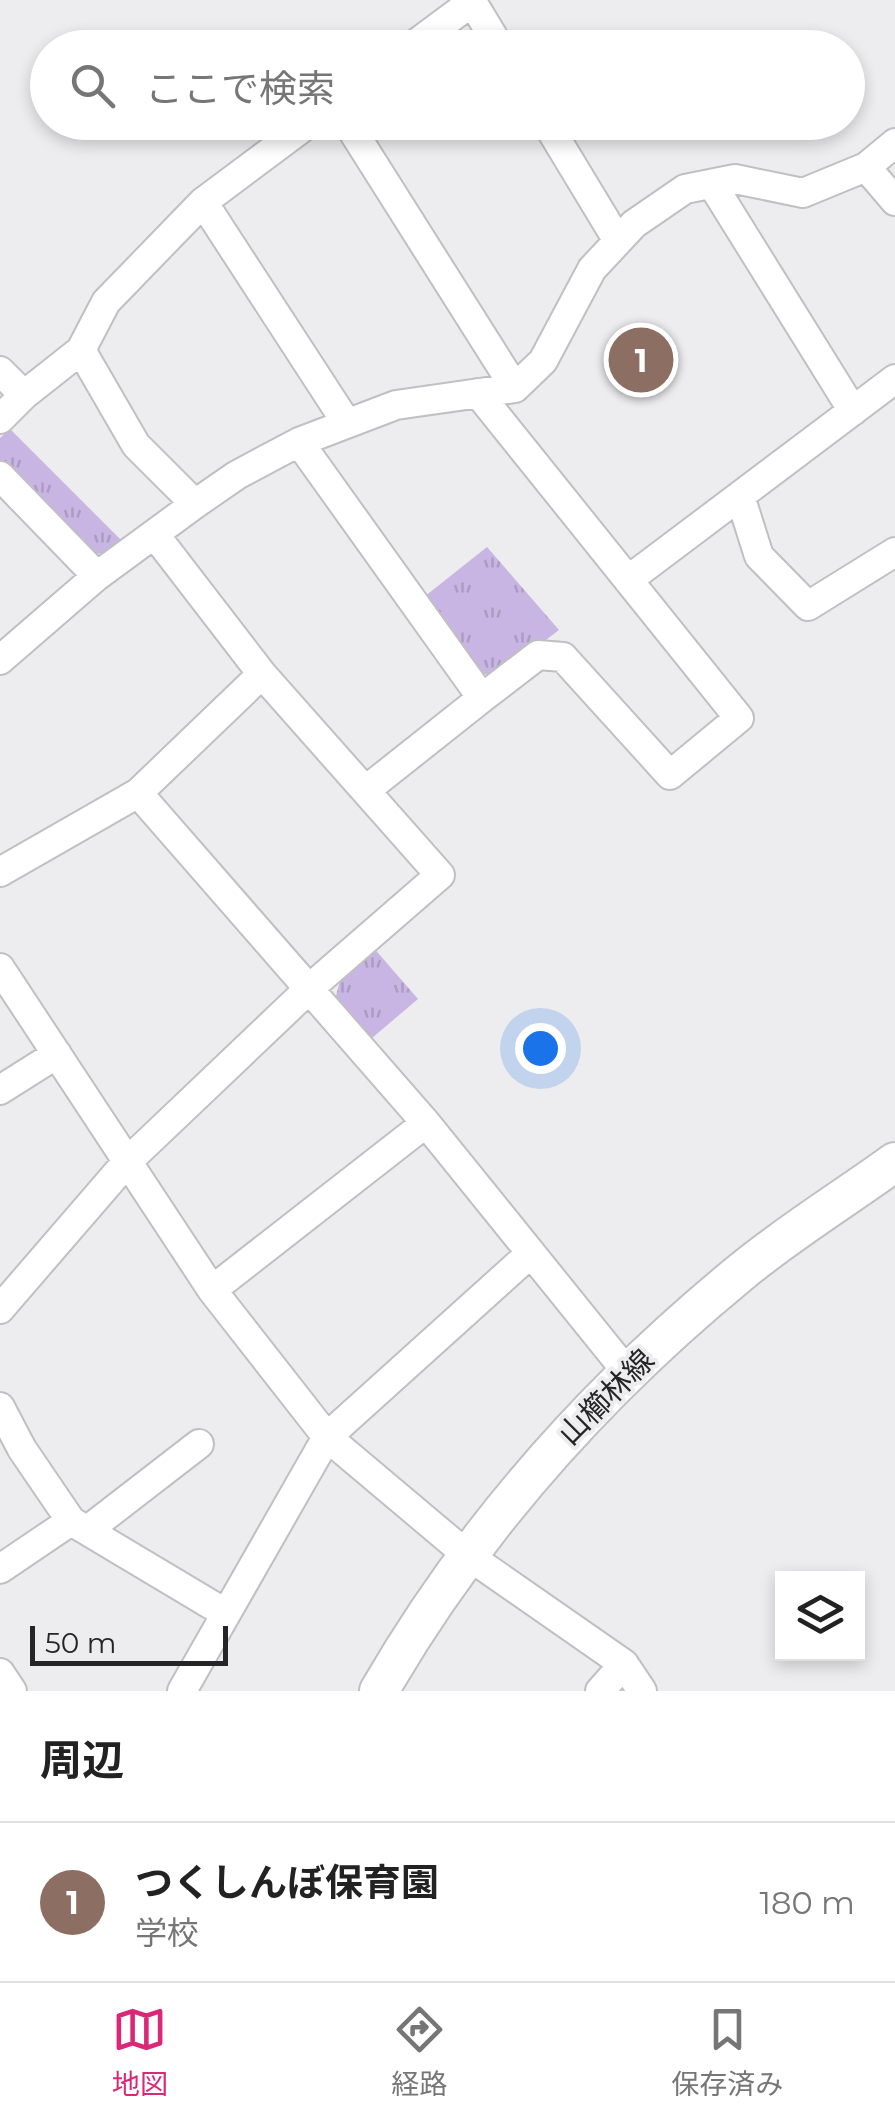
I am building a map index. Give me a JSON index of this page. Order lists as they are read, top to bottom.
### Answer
{
  "streets": {
    "main road": ["山櫛林線"]
  },
  "scale_bar": "50 m",
  "page": {
    "search": "ここで検索",
    "pins": "1",
    "scale": "50 m",
    "heading": "周辺",
    "list": [
      {
        "mark": "1",
        "name": "つくしんぼ保育園",
        "note": "学校",
        "value": "180 m"
      }
    ],
    "nav": ["地図", "経路", "保存済み"]
  }
}
